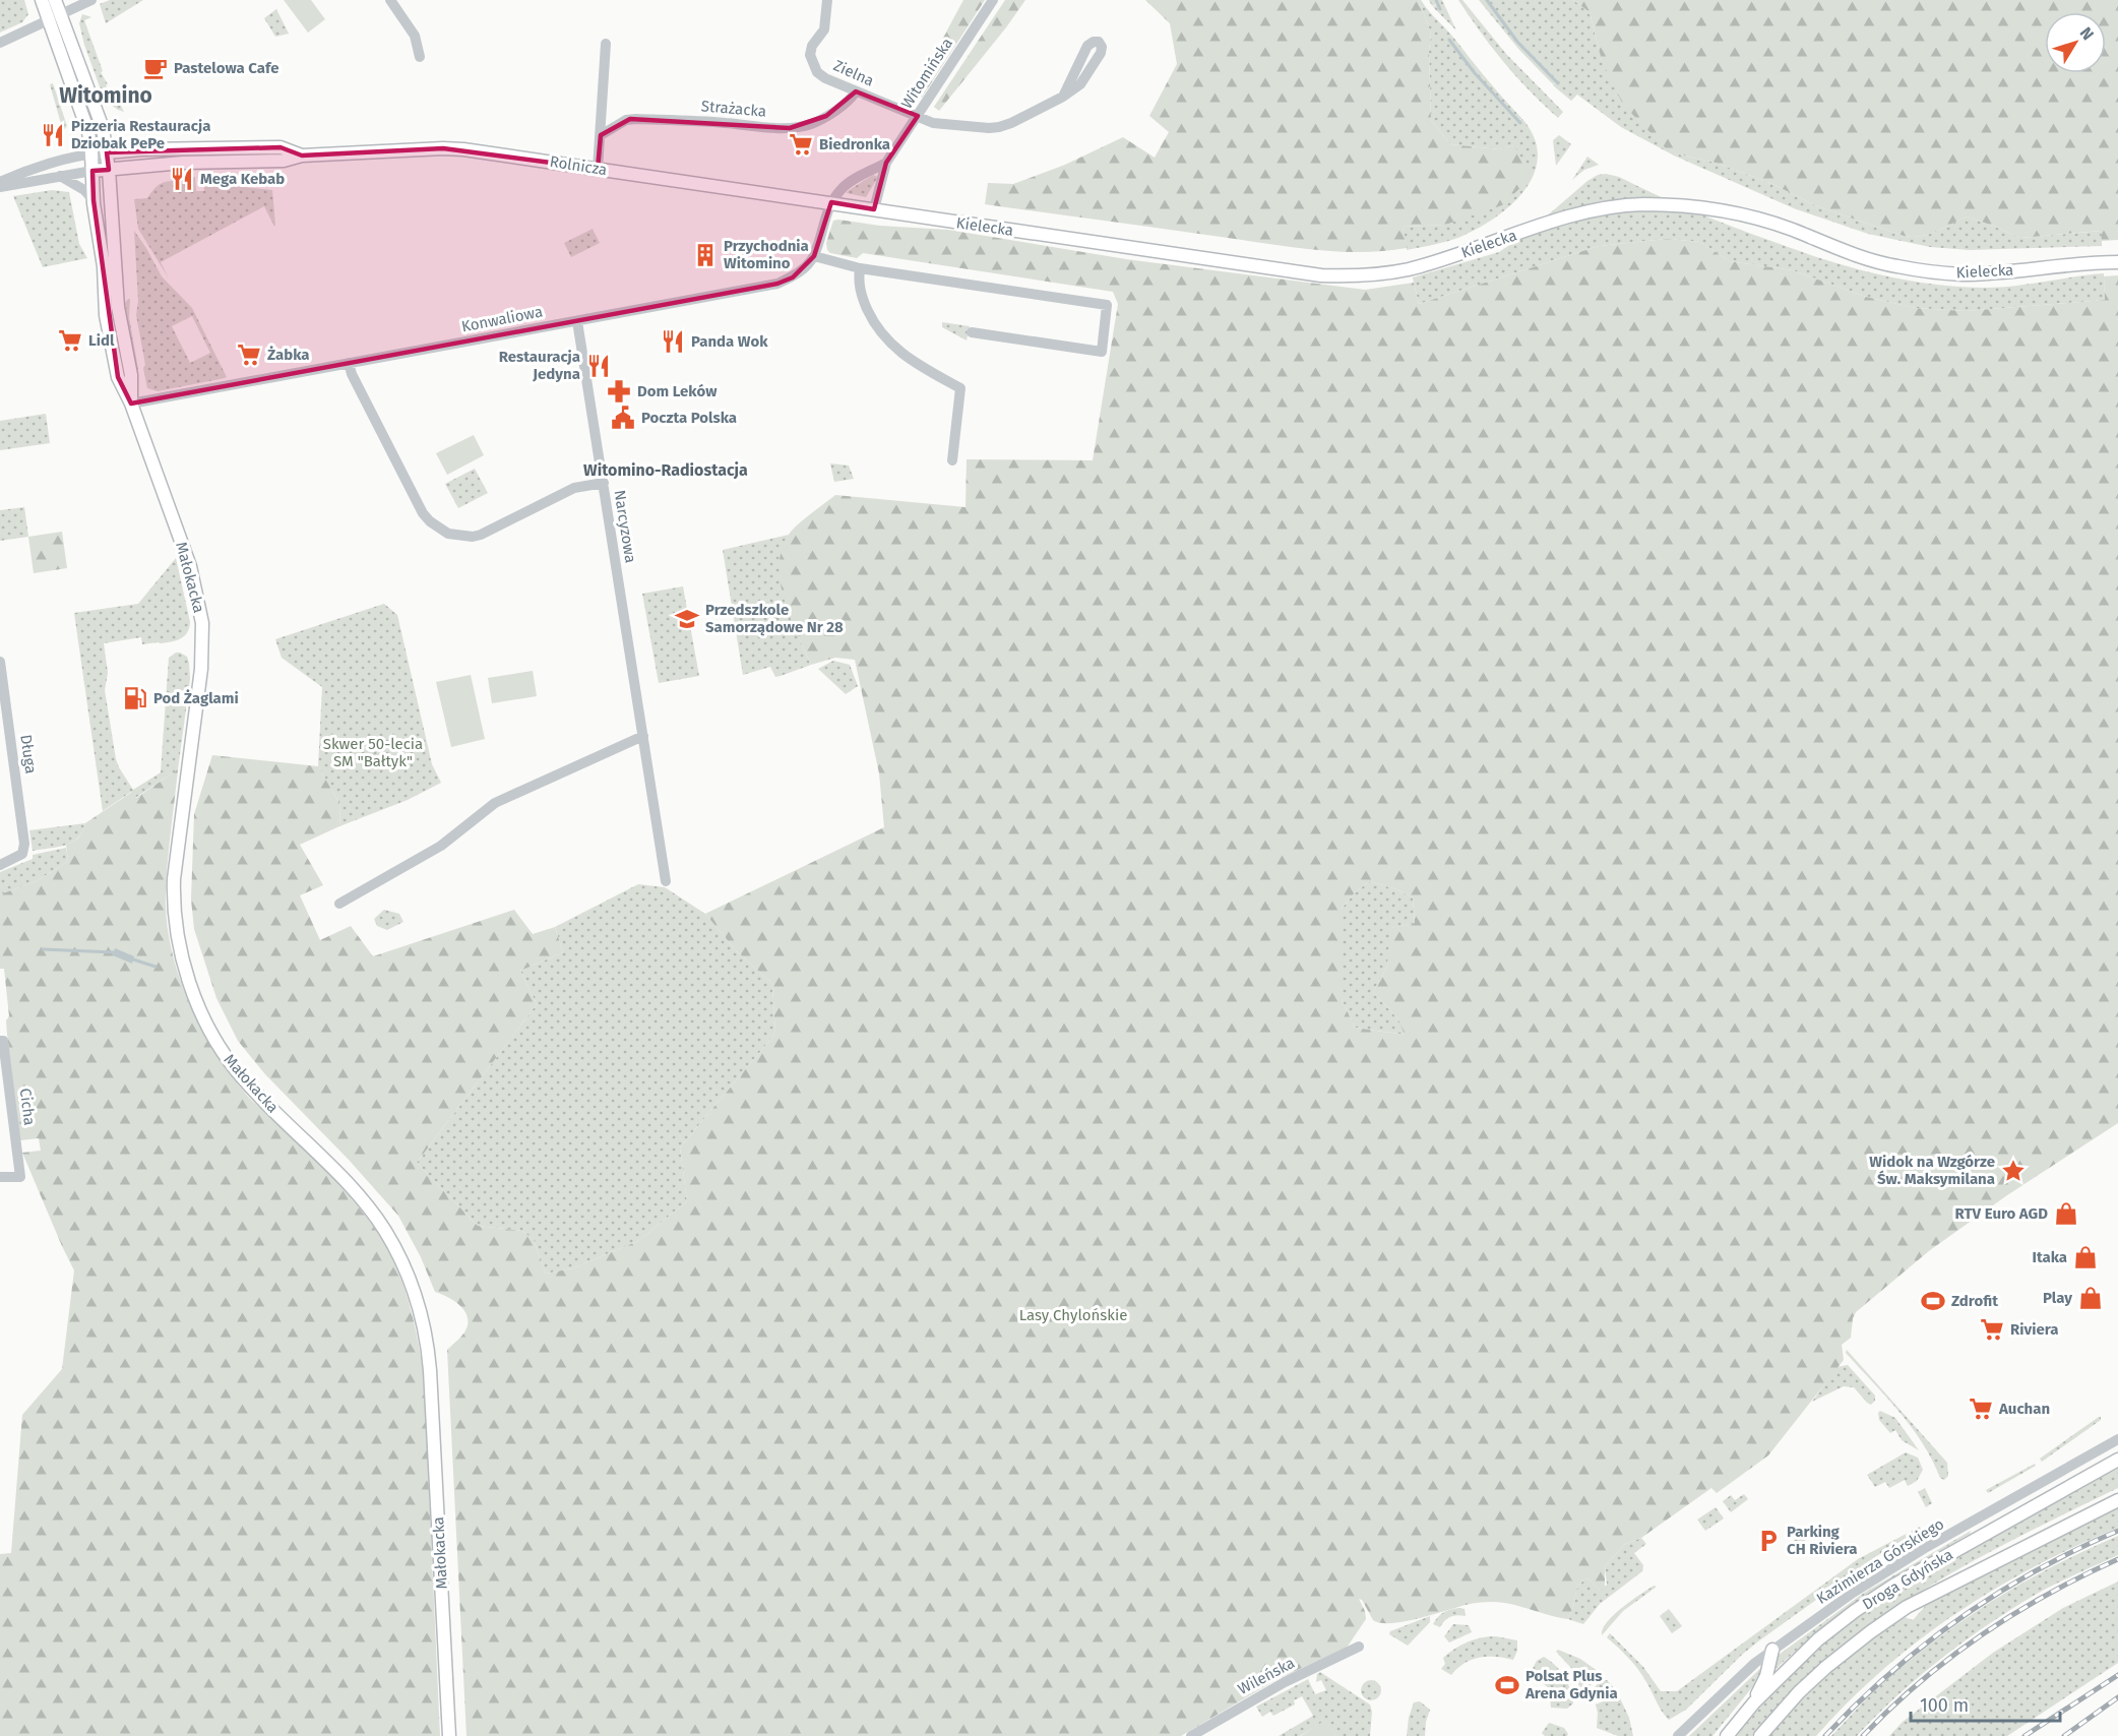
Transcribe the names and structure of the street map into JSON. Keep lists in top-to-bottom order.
{
  "streets": {
    "main road": [
      "Rolnicza",
      "Kielecka",
      "Małokacka",
      "Droga Gdyńska"
    ],
    "street": [
      "Zielna",
      "Witomińska",
      "Strażacka",
      "Konwaliowa",
      "Narcyzowa",
      "Długa",
      "Cicha",
      "Kazimierza Górskiego",
      "Wileńska"
    ]
  },
  "crossings": [
    ["Zielna", "Witomińska"],
    ["Zielna", "Strażacka"],
    ["Witomińska", "Rolnicza"],
    ["Witomińska", "Kielecka"],
    ["Rolnicza", "Kielecka"],
    ["Rolnicza", "Małokacka"],
    ["Konwaliowa", "Narcyzowa"],
    ["Konwaliowa", "Małokacka"]
  ],
  "districts": ["Witomino", "Witomino-Radiostacja"],
  "parks": ["Skwer 50-lecia SM \"Bałtyk\"", "Lasy Chylońskie"],
  "places": {
    "cafe": ["Pastelowa Cafe"],
    "restaurant": [
      "Pizzeria Restauracja Dziobak PePe",
      "Mega Kebab",
      "Panda Wok",
      "Restauracja Jedyna"
    ],
    "supermarket": [
      "Biedronka",
      "Lidl",
      "Żabka",
      "Riviera",
      "Auchan"
    ],
    "building": ["Przychodnia Witomino"],
    "pharmacy": ["Dom Leków"],
    "public building": ["Poczta Polska"],
    "school or university": ["Przedszkole Samorządowe Nr 28"],
    "fuel station": ["Pod Żaglami"],
    "place": ["Widok na Wzgórze Św. Maksymilana"],
    "shop": ["RTV Euro AGD", "Itaka", "Play"],
    "sports": ["Zdrofit", "Polsat Plus Arena Gdynia"],
    "parking": ["Parking CH Riviera"]
  },
  "scale_bar": "100 m",
  "north": "top right"
}
